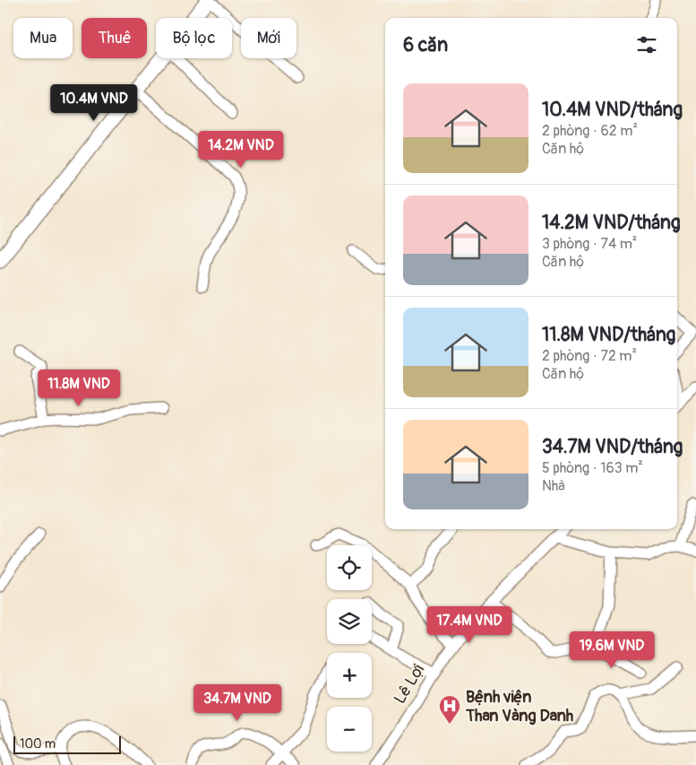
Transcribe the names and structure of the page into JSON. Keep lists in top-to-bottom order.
{
  "streets": {
    "street": ["Lê Lợi"]
  },
  "places": {
    "hospital": ["Bệnh viện Than Vàng Danh"]
  },
  "scale_bar": "100 m",
  "page": {
    "chip": [
      "Mua",
      "Thuê",
      "Bộ lọc",
      "Mới"
    ],
    "heading": "6 căn",
    "list": [
      {
        "name": "10.4M VND/tháng",
        "note": "2 phòng · 62 m² · Căn hộ"
      },
      {
        "name": "14.2M VND/tháng",
        "note": "3 phòng · 74 m² · Căn hộ"
      },
      {
        "name": "11.8M VND/tháng",
        "note": "2 phòng · 72 m² · Căn hộ"
      },
      {
        "name": "34.7M VND/tháng",
        "note": "5 phòng · 163 m² · Nhà"
      }
    ],
    "price": [
      "10.4M VND",
      "14.2M VND",
      "11.8M VND",
      "17.4M VND",
      "19.6M VND",
      "34.7M VND"
    ],
    "map_buttons": ["+", "−"],
    "scale": "100 m"
  }
}
